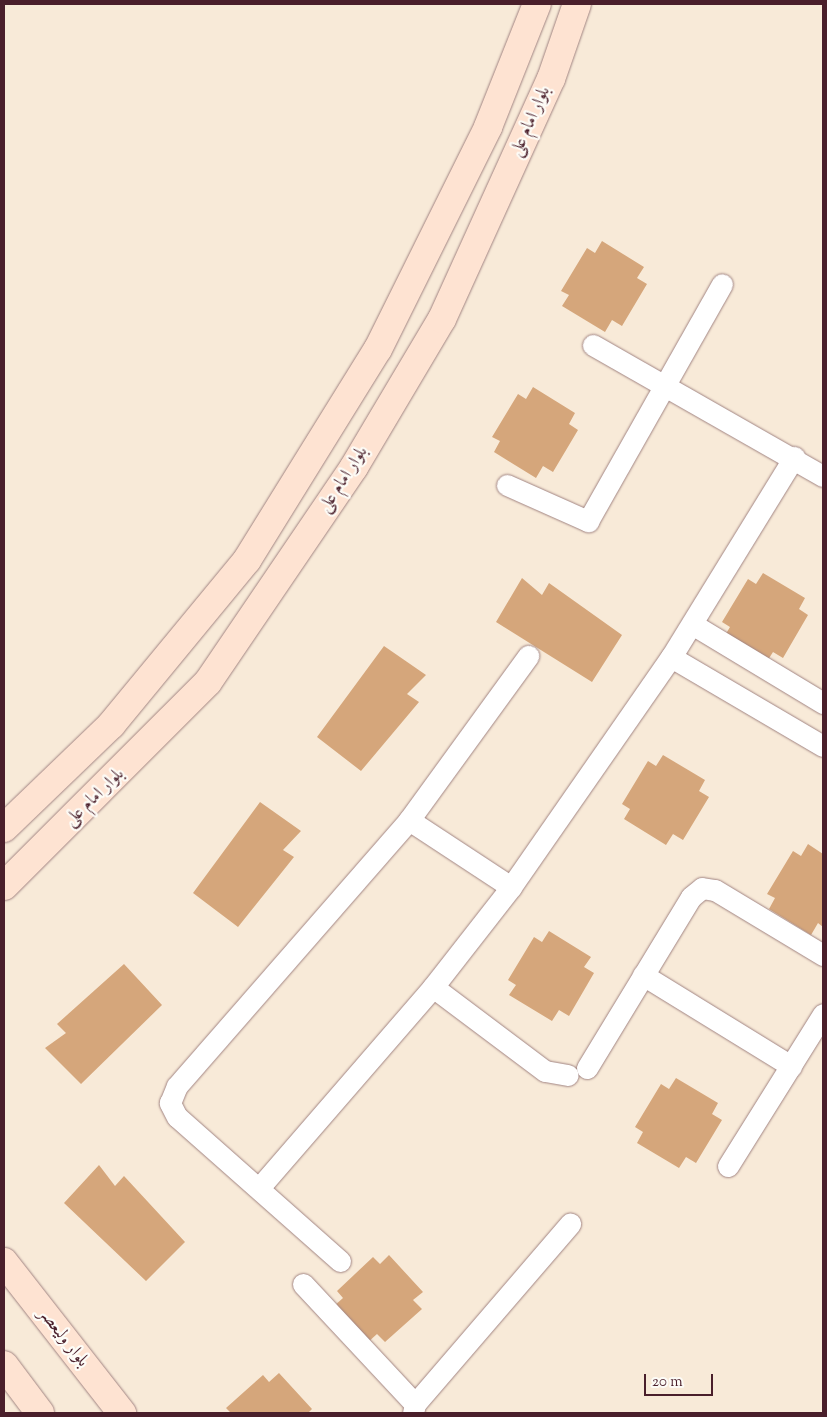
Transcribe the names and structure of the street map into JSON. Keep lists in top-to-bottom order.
{
  "streets": {
    "main road": ["بلوار امام علی", "بلوار ولیعصر"]
  },
  "scale_bar": "20 m"
}
